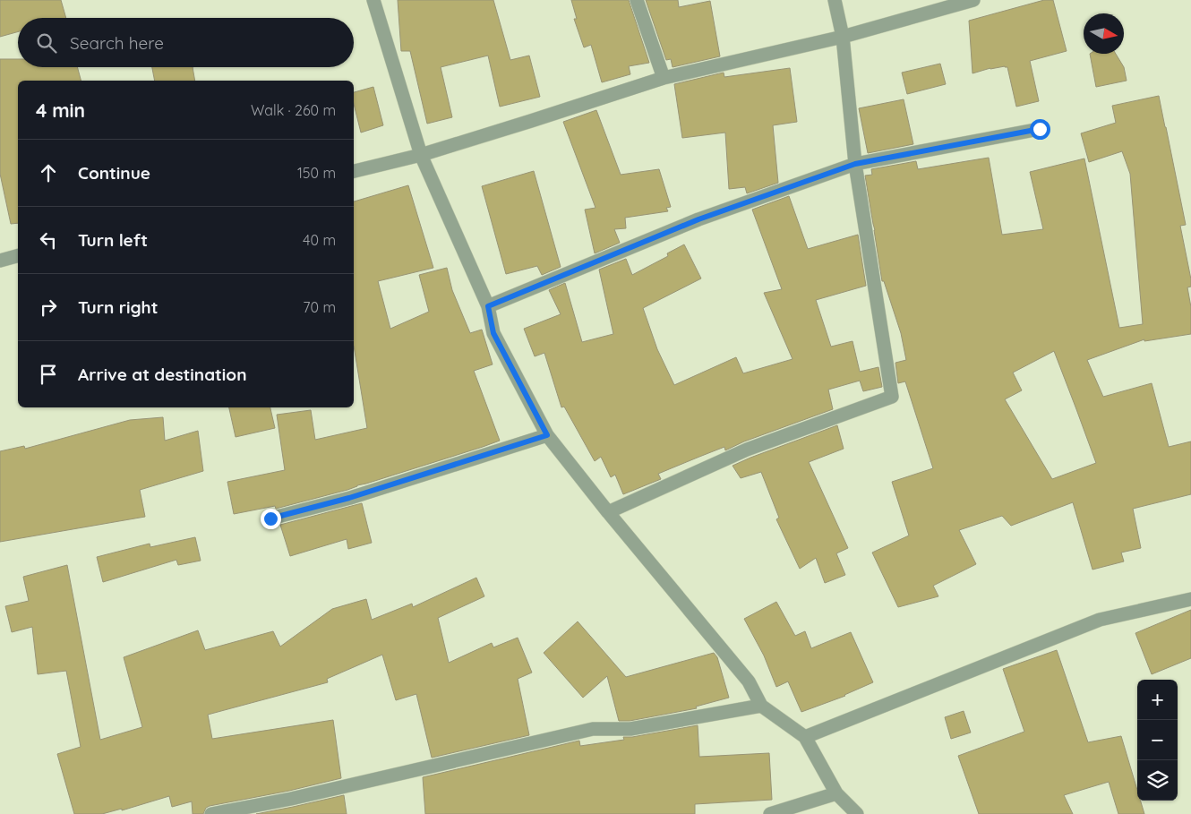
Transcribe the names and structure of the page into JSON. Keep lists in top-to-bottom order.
{
  "north": "right",
  "page": {
    "search": "Search here",
    "heading": ["4 min", "Walk · 260 m"],
    "list": [
      ["Continue", "150 m"],
      ["Turn left", "40 m"],
      ["Turn right", "70 m"],
      "Arrive at destination"
    ],
    "map_buttons": ["+", "−"]
  }
}
